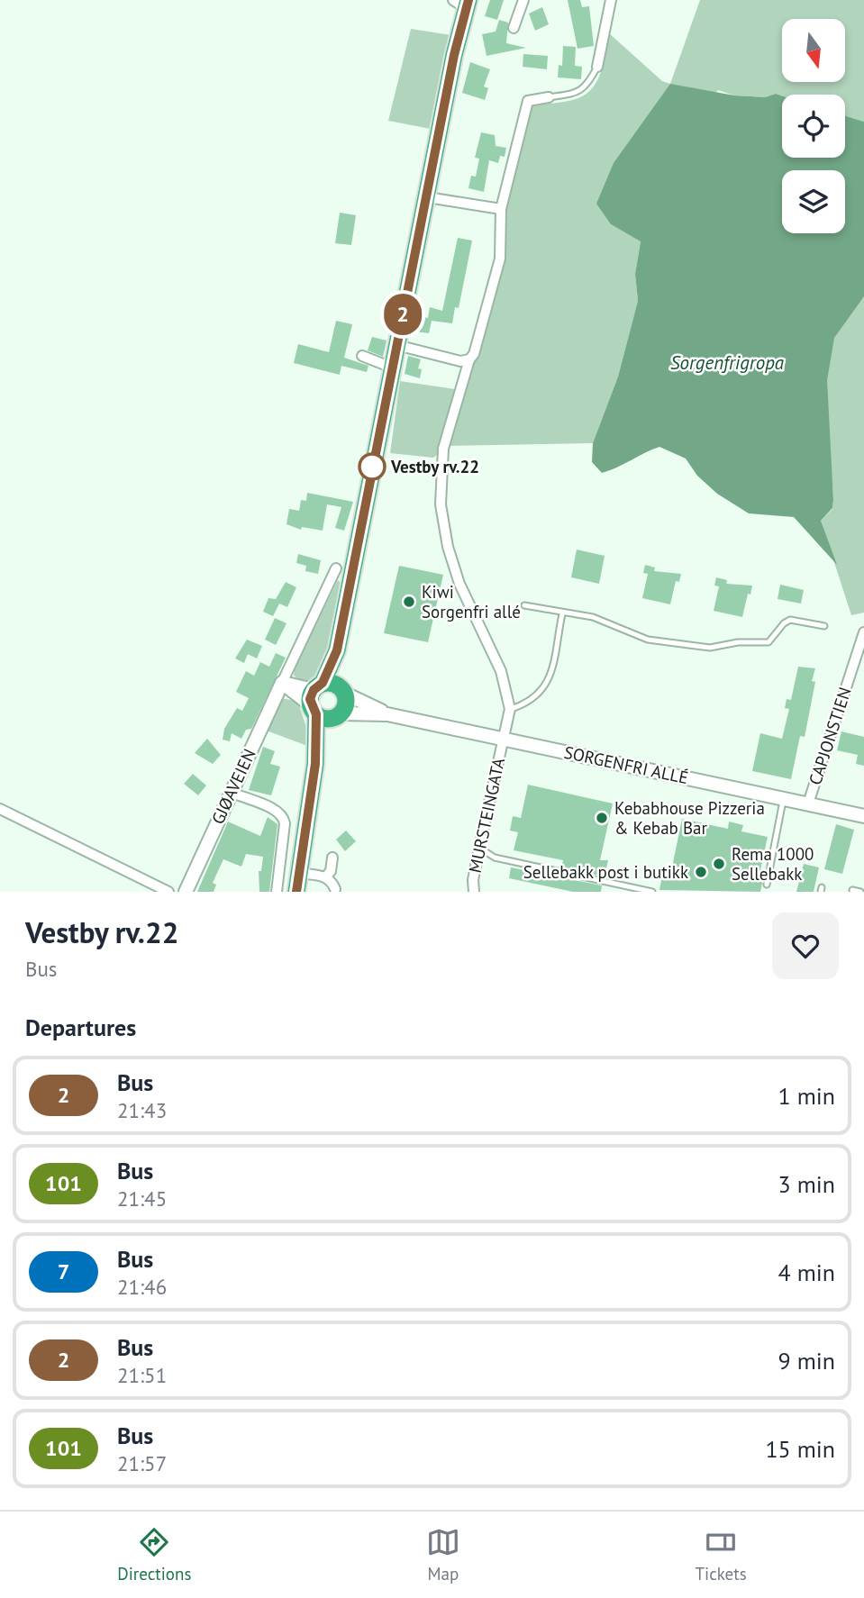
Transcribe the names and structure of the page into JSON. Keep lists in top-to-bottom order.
{
  "streets": {
    "street": [
      "CAPJONSTIEN",
      "SORGENFRI ALLÉ",
      "GJØAVEIEN",
      "MURSTEINGATA"
    ]
  },
  "crossings": [
    ["CAPJONSTIEN", "SORGENFRI ALLÉ"],
    ["SORGENFRI ALLÉ", "MURSTEINGATA"]
  ],
  "water": ["Sorgenfrigropa"],
  "places": [
    "Vestby rv.22",
    "Kiwi Sorgenfri allé",
    "Kebabhouse Pizzeria & Kebab Bar",
    "Rema 1000 Sellebakk",
    "Sellebakk post i butikk"
  ],
  "lines": ["bus line 2"],
  "north": "bottom",
  "page": {
    "on_map": "2",
    "heading": [
      ["Vestby rv.22", "Bus"],
      "Departures"
    ],
    "list": [
      {
        "mark": "2",
        "name": "Bus",
        "note": "21:43",
        "value": "1 min"
      },
      {
        "mark": "101",
        "name": "Bus",
        "note": "21:45",
        "value": "3 min"
      },
      {
        "mark": "7",
        "name": "Bus",
        "note": "21:46",
        "value": "4 min"
      },
      {
        "mark": "2",
        "name": "Bus",
        "note": "21:51",
        "value": "9 min"
      },
      {
        "mark": "101",
        "name": "Bus",
        "note": "21:57",
        "value": "15 min"
      }
    ],
    "tabs": ["Directions", "Map", "Tickets"]
  }
}
